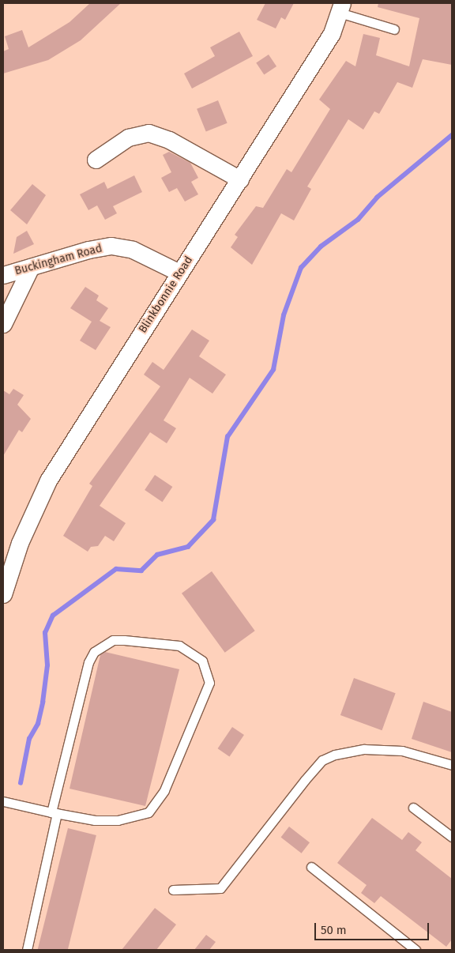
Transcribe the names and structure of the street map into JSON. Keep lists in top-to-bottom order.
{
  "streets": {
    "street": ["Buckingham Road", "Blinkbonnie Road"]
  },
  "crossings": [
    ["Buckingham Road", "Blinkbonnie Road"]
  ],
  "scale_bar": "50 m"
}
